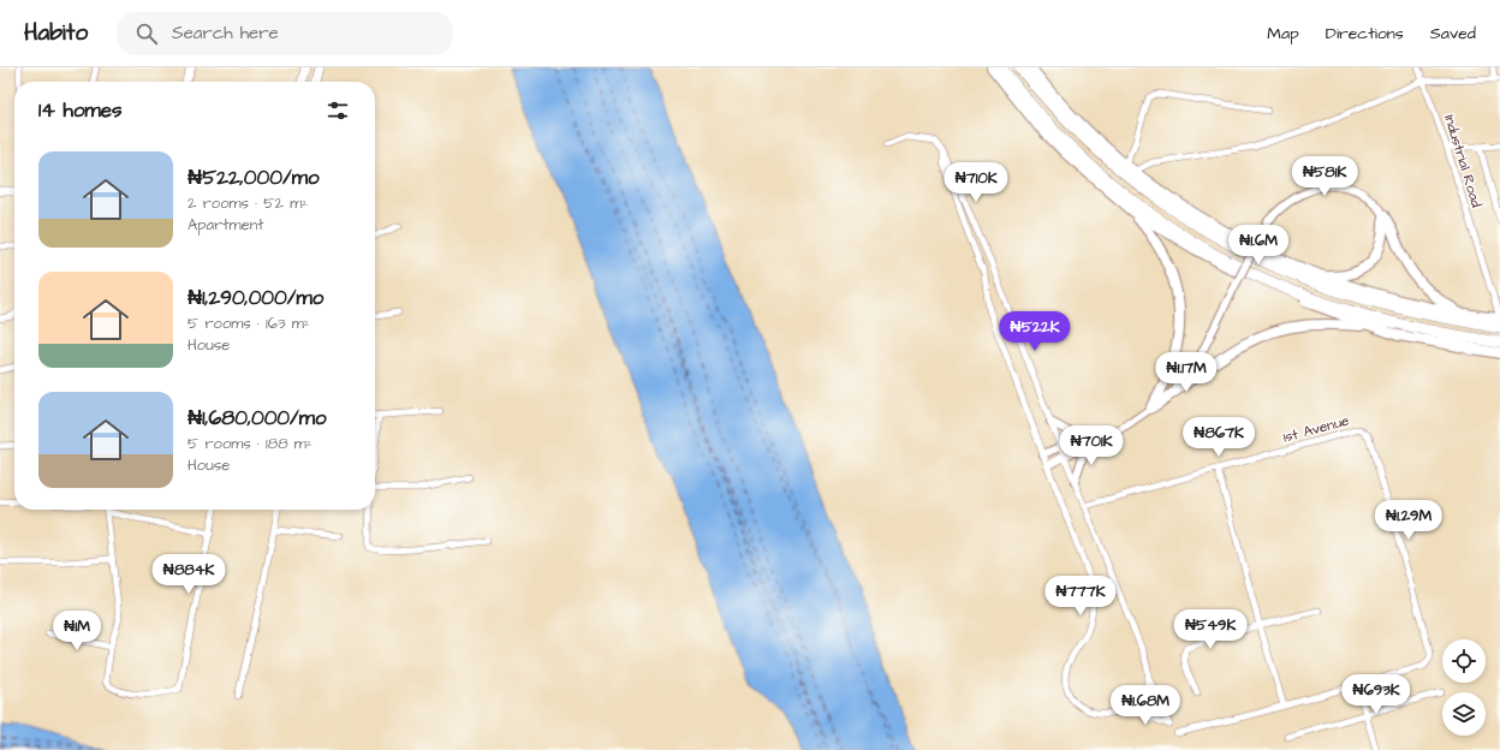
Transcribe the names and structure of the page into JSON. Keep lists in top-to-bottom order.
{
  "streets": {
    "street": ["Industrial Road", "1st Avenue"]
  },
  "page": {
    "header": "Habito",
    "search": "Search here",
    "nav": ["Map", "Directions", "Saved"],
    "heading": "14 homes",
    "list": [
      {
        "name": "₦522,000/mo",
        "note": "2 rooms · 52 m² · Apartment"
      },
      {
        "name": "₦1,290,000/mo",
        "note": "5 rooms · 163 m² · House"
      },
      {
        "name": "₦1,680,000/mo",
        "note": "5 rooms · 188 m² · House"
      }
    ],
    "price": [
      "₦581K",
      "₦710K",
      "₦1.6M",
      "₦522K",
      "₦1.17M",
      "₦867K",
      "₦701K",
      "₦1.29M",
      "₦884K",
      "₦777K",
      "₦549K",
      "₦1M",
      "₦693K",
      "₦1.68M"
    ]
  }
}
